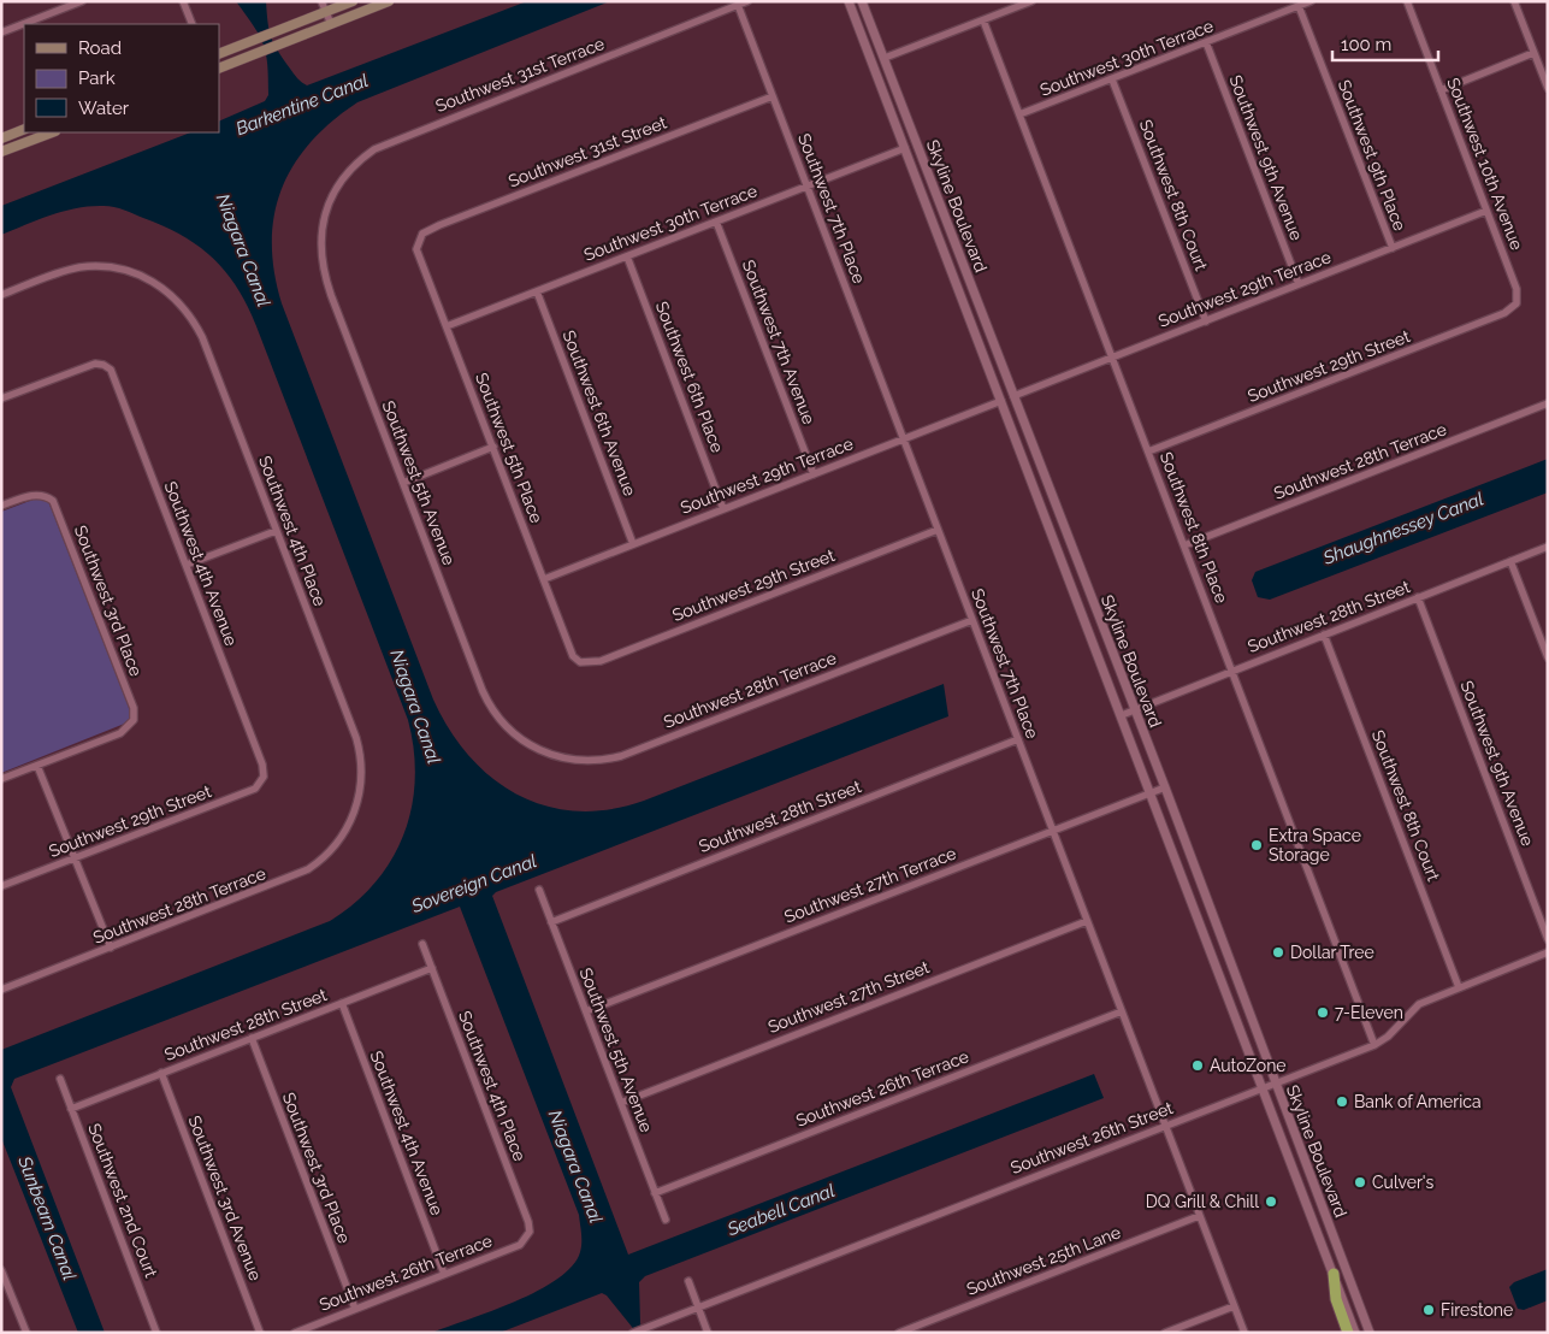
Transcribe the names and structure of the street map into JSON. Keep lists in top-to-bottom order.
{
  "streets": {
    "street": [
      "Southwest 30th Terrace",
      "Southwest 31st Terrace",
      "Southwest 31st Street",
      "Southwest 9th Place",
      "Southwest 9th Avenue",
      "Southwest 10th Avenue",
      "Southwest 8th Court",
      "Skyline Boulevard",
      "Southwest 7th Place",
      "Southwest 29th Terrace",
      "Southwest 7th Avenue",
      "Southwest 29th Street",
      "Southwest 6th Place",
      "Southwest 6th Avenue",
      "Southwest 5th Place",
      "Southwest 28th Terrace",
      "Southwest 5th Avenue",
      "Southwest 8th Place",
      "Southwest 4th Place",
      "Southwest 4th Avenue",
      "Southwest 3rd Place",
      "Southwest 28th Street",
      "Southwest 27th Terrace",
      "Southwest 27th Street",
      "Southwest 26th Terrace",
      "Southwest 26th Street",
      "Southwest 3rd Avenue",
      "Southwest 2nd Court",
      "Southwest 25th Lane"
    ]
  },
  "crossings": [
    ["Southwest 30th Terrace", "Southwest 9th Place"],
    ["Southwest 30th Terrace", "Southwest 9th Avenue"],
    ["Southwest 30th Terrace", "Southwest 8th Court"],
    ["Southwest 30th Terrace", "Skyline Boulevard"],
    ["Southwest 30th Terrace", "Southwest 7th Place"],
    ["Southwest 30th Terrace", "Southwest 7th Avenue"],
    ["Southwest 30th Terrace", "Southwest 6th Place"],
    ["Southwest 30th Terrace", "Southwest 6th Avenue"],
    ["Southwest 30th Terrace", "Southwest 5th Place"],
    ["Southwest 30th Terrace", "Southwest 8th Place"],
    ["Southwest 31st Terrace", "Southwest 7th Place"],
    ["Southwest 31st Terrace", "Southwest 5th Avenue"],
    ["Southwest 31st Street", "Southwest 7th Place"],
    ["Southwest 31st Street", "Southwest 5th Place"],
    ["Southwest 9th Place", "Southwest 29th Terrace"],
    ["Southwest 9th Avenue", "Southwest 29th Terrace"],
    ["Southwest 9th Avenue", "Southwest 28th Street"],
    ["Southwest 10th Avenue", "Southwest 29th Terrace"],
    ["Southwest 10th Avenue", "Southwest 29th Street"],
    ["Southwest 8th Court", "Southwest 29th Terrace"],
    ["Southwest 8th Court", "Southwest 28th Street"],
    ["Southwest 8th Court", "Southwest 26th Street"],
    ["Skyline Boulevard", "Southwest 29th Terrace"],
    ["Skyline Boulevard", "Southwest 28th Street"],
    ["Skyline Boulevard", "Southwest 27th Terrace"],
    ["Skyline Boulevard", "Southwest 26th Street"],
    ["Southwest 7th Place", "Southwest 29th Terrace"],
    ["Southwest 7th Place", "Southwest 29th Street"],
    ["Southwest 7th Place", "Southwest 28th Terrace"],
    ["Southwest 7th Place", "Southwest 28th Street"],
    ["Southwest 7th Place", "Southwest 27th Terrace"],
    ["Southwest 7th Place", "Southwest 27th Street"],
    ["Southwest 7th Place", "Southwest 26th Terrace"],
    ["Southwest 7th Place", "Southwest 26th Street"],
    ["Southwest 7th Place", "Southwest 25th Lane"],
    ["Southwest 29th Terrace", "Southwest 7th Avenue"],
    ["Southwest 29th Terrace", "Southwest 6th Place"],
    ["Southwest 29th Terrace", "Southwest 6th Avenue"],
    ["Southwest 29th Terrace", "Southwest 5th Place"],
    ["Southwest 29th Terrace", "Southwest 8th Place"],
    ["Southwest 29th Street", "Southwest 5th Place"],
    ["Southwest 29th Street", "Southwest 8th Place"],
    ["Southwest 29th Street", "Southwest 4th Avenue"],
    ["Southwest 28th Terrace", "Southwest 5th Avenue"],
    ["Southwest 28th Terrace", "Southwest 8th Place"],
    ["Southwest 28th Terrace", "Southwest 4th Place"],
    ["Southwest 5th Avenue", "Southwest 28th Street"],
    ["Southwest 5th Avenue", "Southwest 27th Terrace"],
    ["Southwest 5th Avenue", "Southwest 27th Street"],
    ["Southwest 5th Avenue", "Southwest 26th Terrace"],
    ["Southwest 8th Place", "Southwest 28th Street"],
    ["Southwest 8th Place", "Southwest 26th Street"],
    ["Southwest 4th Place", "Southwest 28th Street"],
    ["Southwest 4th Place", "Southwest 26th Terrace"],
    ["Southwest 4th Avenue", "Southwest 28th Street"],
    ["Southwest 4th Avenue", "Southwest 26th Terrace"],
    ["Southwest 3rd Place", "Southwest 28th Street"],
    ["Southwest 3rd Place", "Southwest 26th Terrace"],
    ["Southwest 28th Street", "Southwest 3rd Avenue"],
    ["Southwest 28th Street", "Southwest 2nd Court"]
  ],
  "water": [
    "Barkentine Canal",
    "Niagara Canal",
    "Shaughnessey Canal",
    "Sovereign Canal",
    "Seabell Canal",
    "Sunbeam Canal"
  ],
  "places": [
    "Extra Space Storage",
    "Dollar Tree",
    "7-Eleven",
    "AutoZone",
    "Bank of America",
    "Culver's",
    "DQ Grill & Chill",
    "Firestone"
  ],
  "legend": ["Road", "Park", "Water"],
  "scale_bar": "100 m"
}
